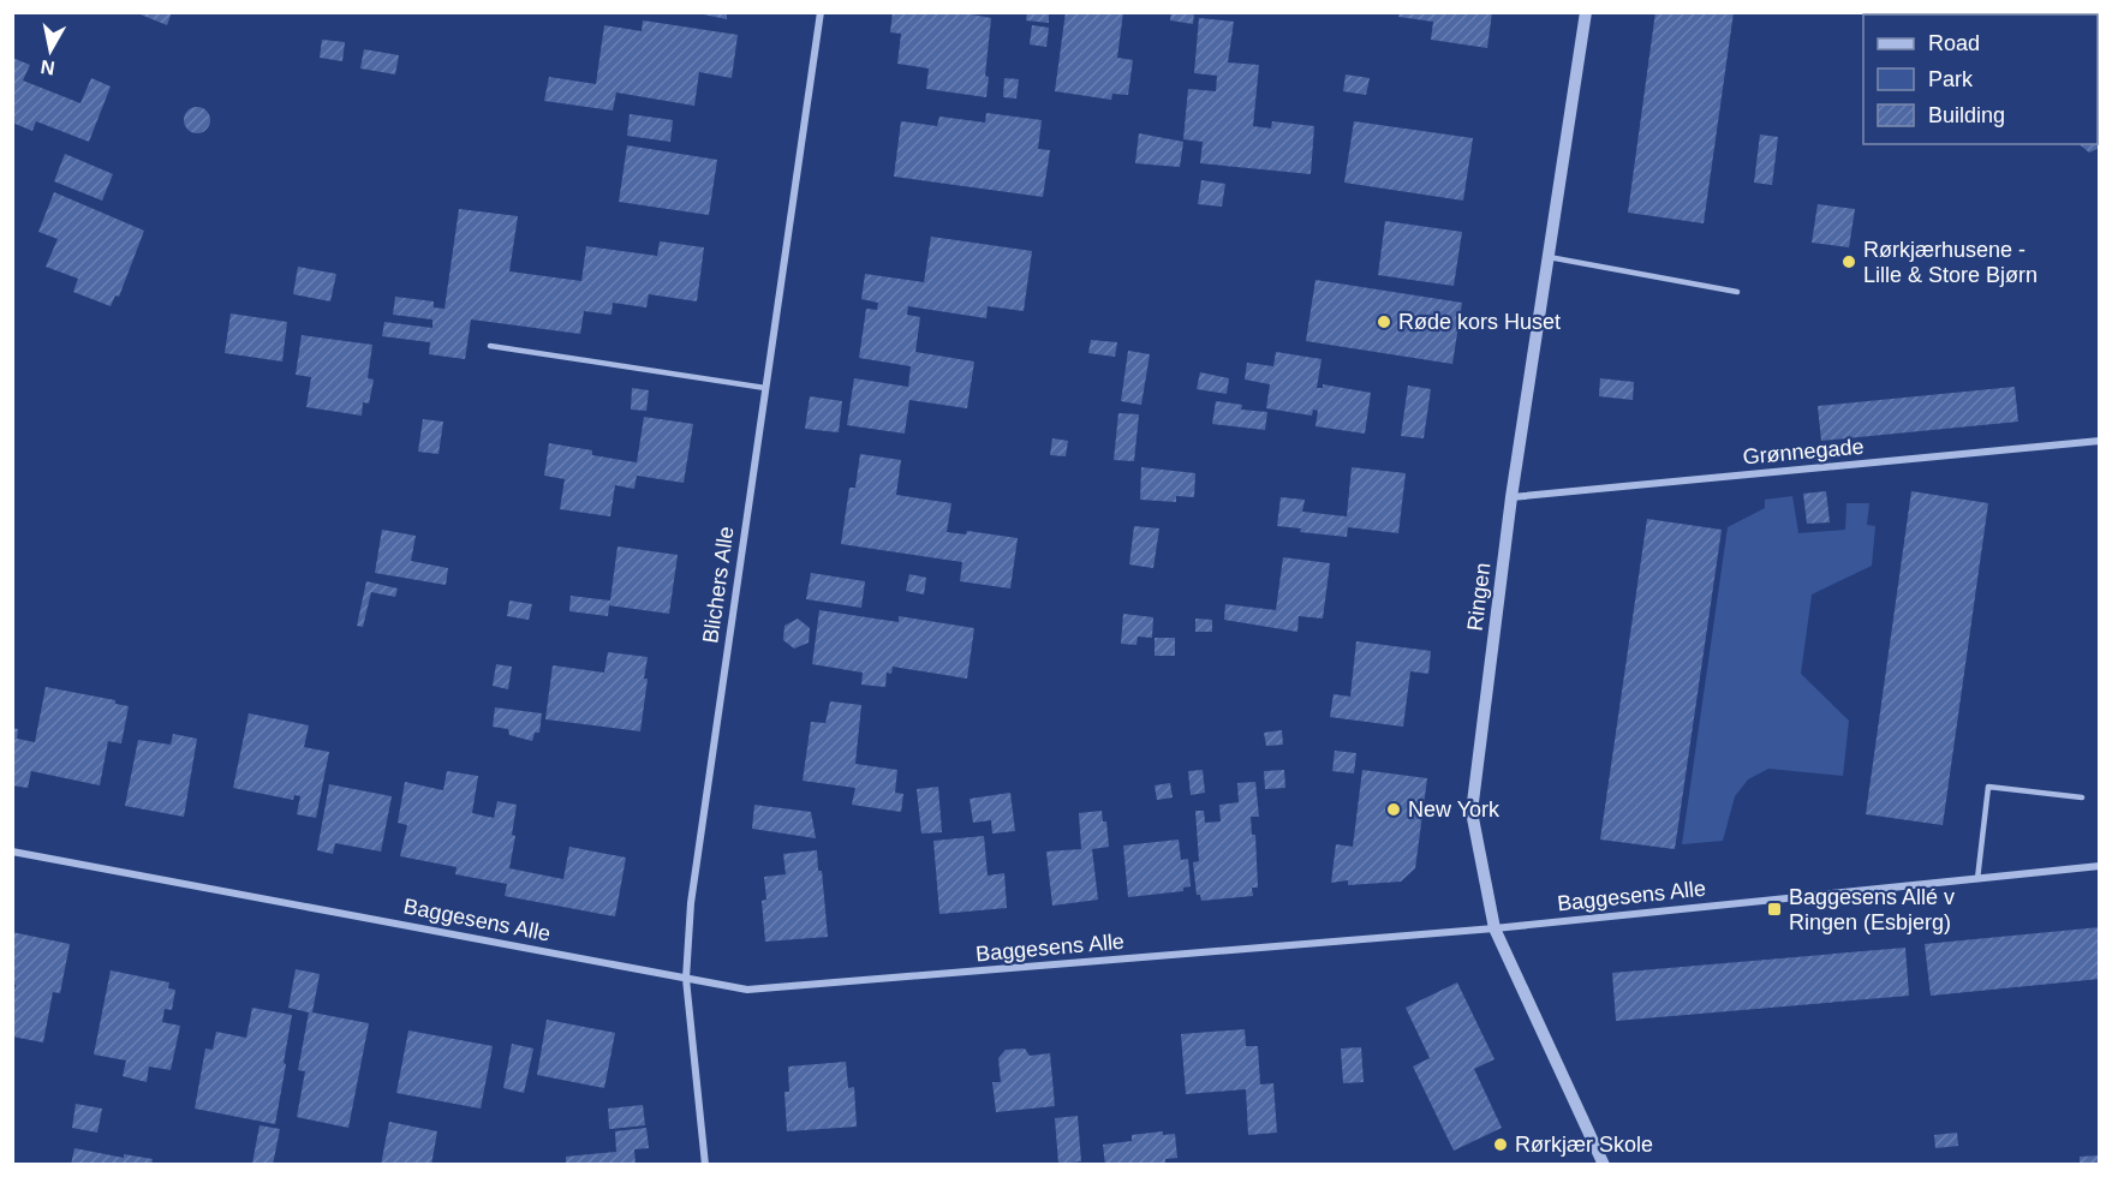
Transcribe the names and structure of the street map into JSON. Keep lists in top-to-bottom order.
{
  "streets": {
    "street": [
      "Grønnegade",
      "Blichers Alle",
      "Ringen",
      "Baggesens Alle"
    ]
  },
  "crossings": [
    ["Grønnegade", "Ringen"],
    ["Blichers Alle", "Baggesens Alle"],
    ["Ringen", "Baggesens Alle"]
  ],
  "places": {
    "other": [
      "Rørkjærhusene - Lille & Store Bjørn",
      "Røde kors Huset",
      "New York",
      "Rørkjær Skole"
    ],
    "transit": ["Baggesens Allé v Ringen (Esbjerg)"]
  },
  "legend": ["Road", "Park", "Building"],
  "north": "bottom"
}
